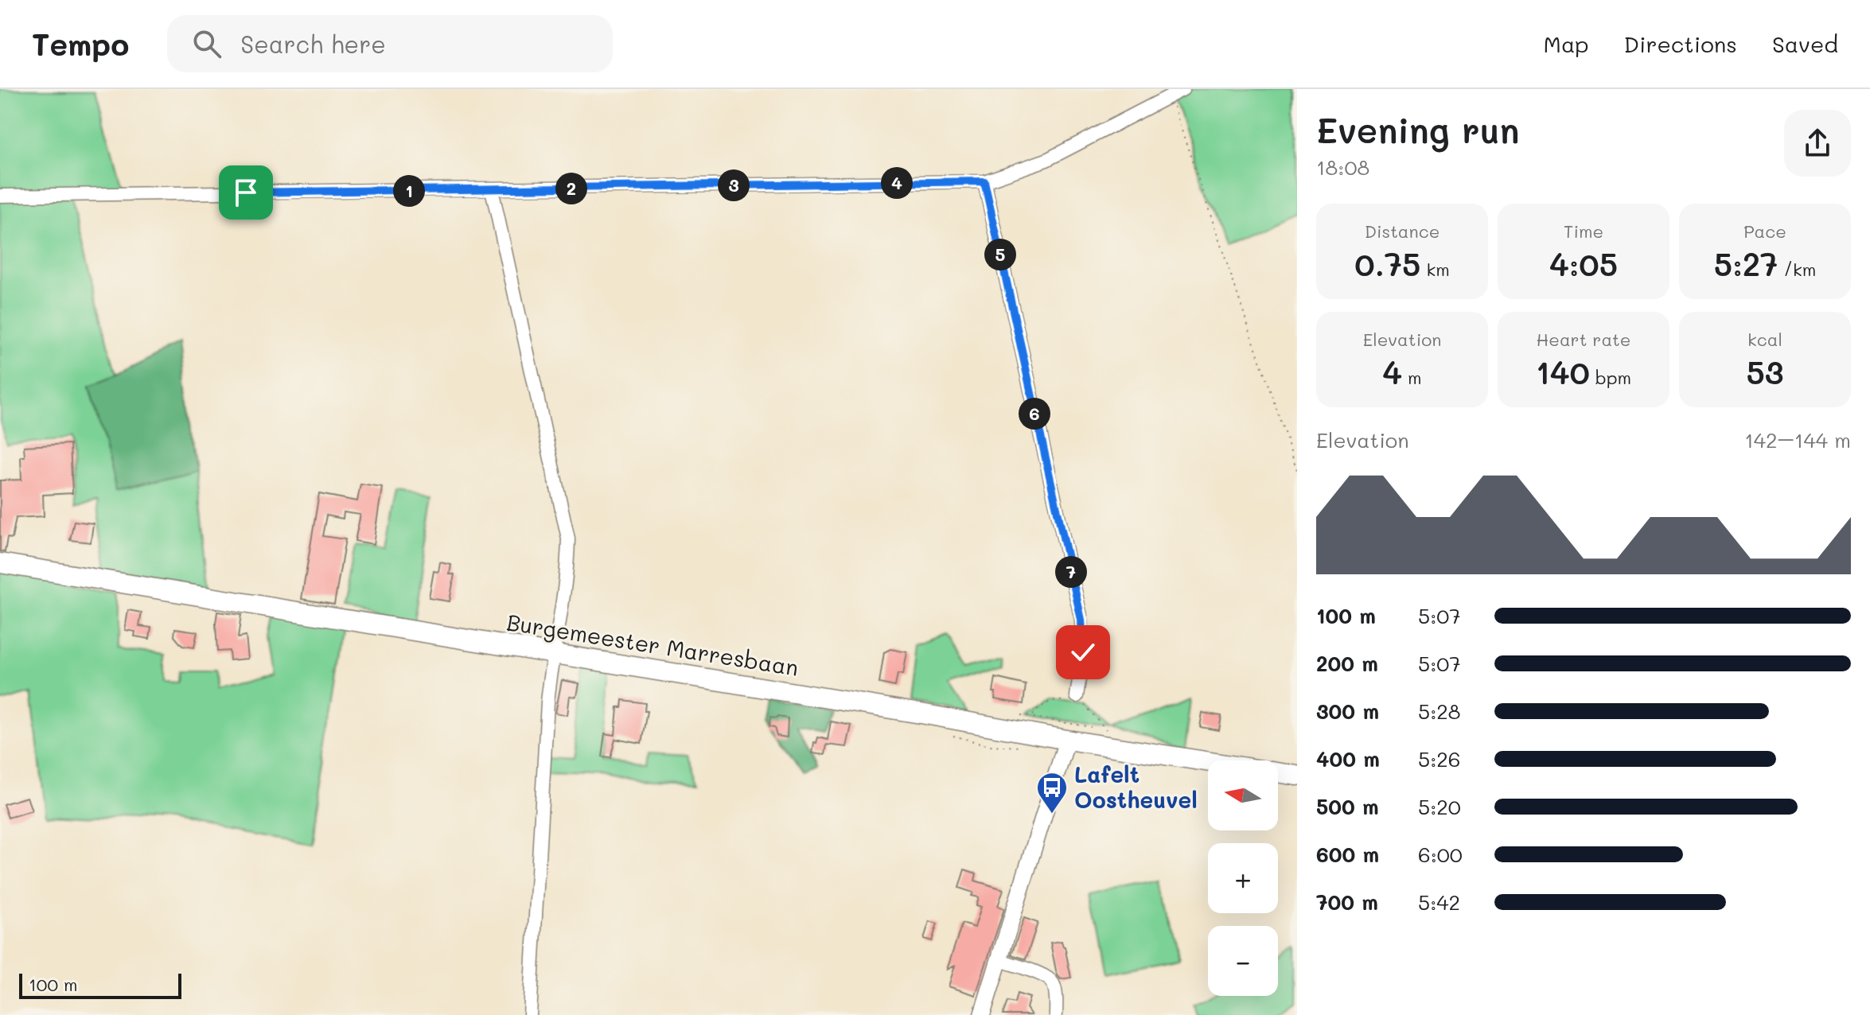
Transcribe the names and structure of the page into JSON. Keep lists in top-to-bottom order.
{
  "streets": {
    "main road": ["Burgemeester Marresbaan"]
  },
  "places": {
    "bus stop": ["Lafelt Oostheuvel"]
  },
  "scale_bar": "100 m",
  "north": "left",
  "page": {
    "header": "Tempo",
    "search": "Search here",
    "nav": ["Map", "Directions", "Saved"],
    "heading": ["Evening run", "18:08"],
    "pins": [
      "4",
      "3",
      "2",
      "1",
      "5",
      "6",
      "7"
    ],
    "stats": [
      ["Distance", "0.75 km"],
      ["Time", "4:05"],
      ["Pace", "5:27 /km"],
      ["Elevation", "4 m"],
      ["Heart rate", "140 bpm"],
      ["kcal", "53"]
    ],
    "chart": ["Elevation", "142–144 m"],
    "list": [
      {
        "name": "100 m",
        "note": "5:07"
      },
      {
        "name": "200 m",
        "note": "5:07"
      },
      {
        "name": "300 m",
        "note": "5:28"
      },
      {
        "name": "400 m",
        "note": "5:26"
      },
      {
        "name": "500 m",
        "note": "5:20"
      },
      {
        "name": "600 m",
        "note": "6:00"
      },
      {
        "name": "700 m",
        "note": "5:42"
      }
    ],
    "map_buttons": ["+", "−"],
    "scale": "100 m"
  }
}
